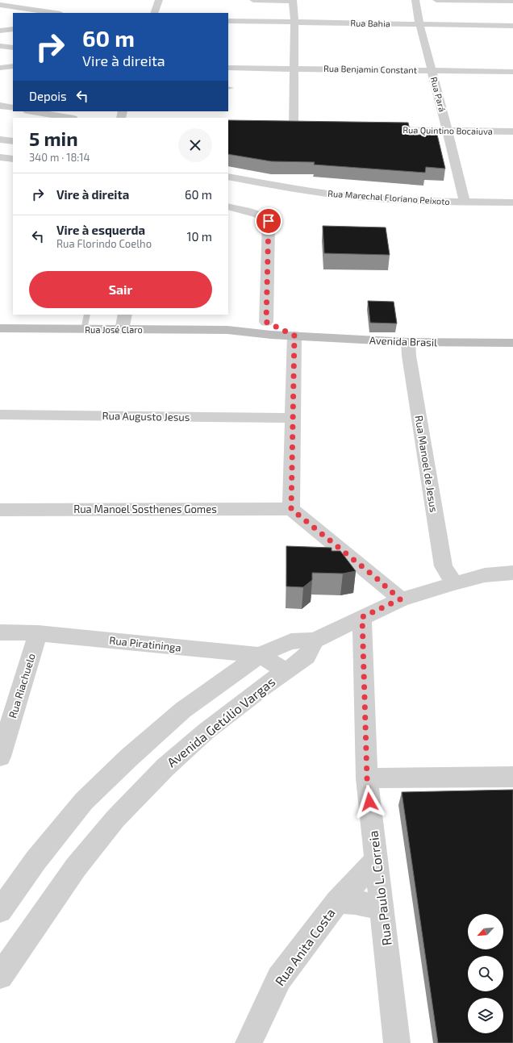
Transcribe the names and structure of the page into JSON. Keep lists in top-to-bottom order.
{
  "streets": {
    "street": [
      "Rua Bahia",
      "Rua Benjamin Constant",
      "Rua Pará",
      "Rua Quintino Bocaiuva",
      "Rua Marechal Floriano Peixoto",
      "Rua José Claro",
      "Avenida Brasil",
      "Rua Augusto Jesus",
      "Rua Manoel de Jesus",
      "Rua Manoel Sosthenes Gomes",
      "Rua Piratininga",
      "Rua Riachuelo",
      "Avenida Getúlio Vargas",
      "Rua Paulo L. Correia",
      "Rua Anita Costa"
    ]
  },
  "crossings": [
    ["Rua Bahia", "Rua Pará"],
    ["Rua Benjamin Constant", "Rua Pará"],
    ["Rua Pará", "Rua Quintino Bocaiuva"],
    ["Rua Pará", "Rua Marechal Floriano Peixoto"],
    ["Rua José Claro", "Avenida Brasil"],
    ["Avenida Brasil", "Rua Manoel de Jesus"],
    ["Rua Piratininga", "Rua Riachuelo"],
    ["Rua Piratininga", "Avenida Getúlio Vargas"],
    ["Rua Paulo L. Correia", "Rua Anita Costa"]
  ],
  "north": "bottom left",
  "page": {
    "turn": ["60 m", "Vire à direita"],
    "then": "Depois",
    "heading": ["5 min", "340 m · 18:14"],
    "list": [
      {
        "name": "Vire à direita",
        "value": "60 m"
      },
      {
        "name": "Vire à esquerda",
        "note": "Rua Florindo Coelho",
        "value": "10 m"
      }
    ],
    "buttons": "Sair"
  }
}
